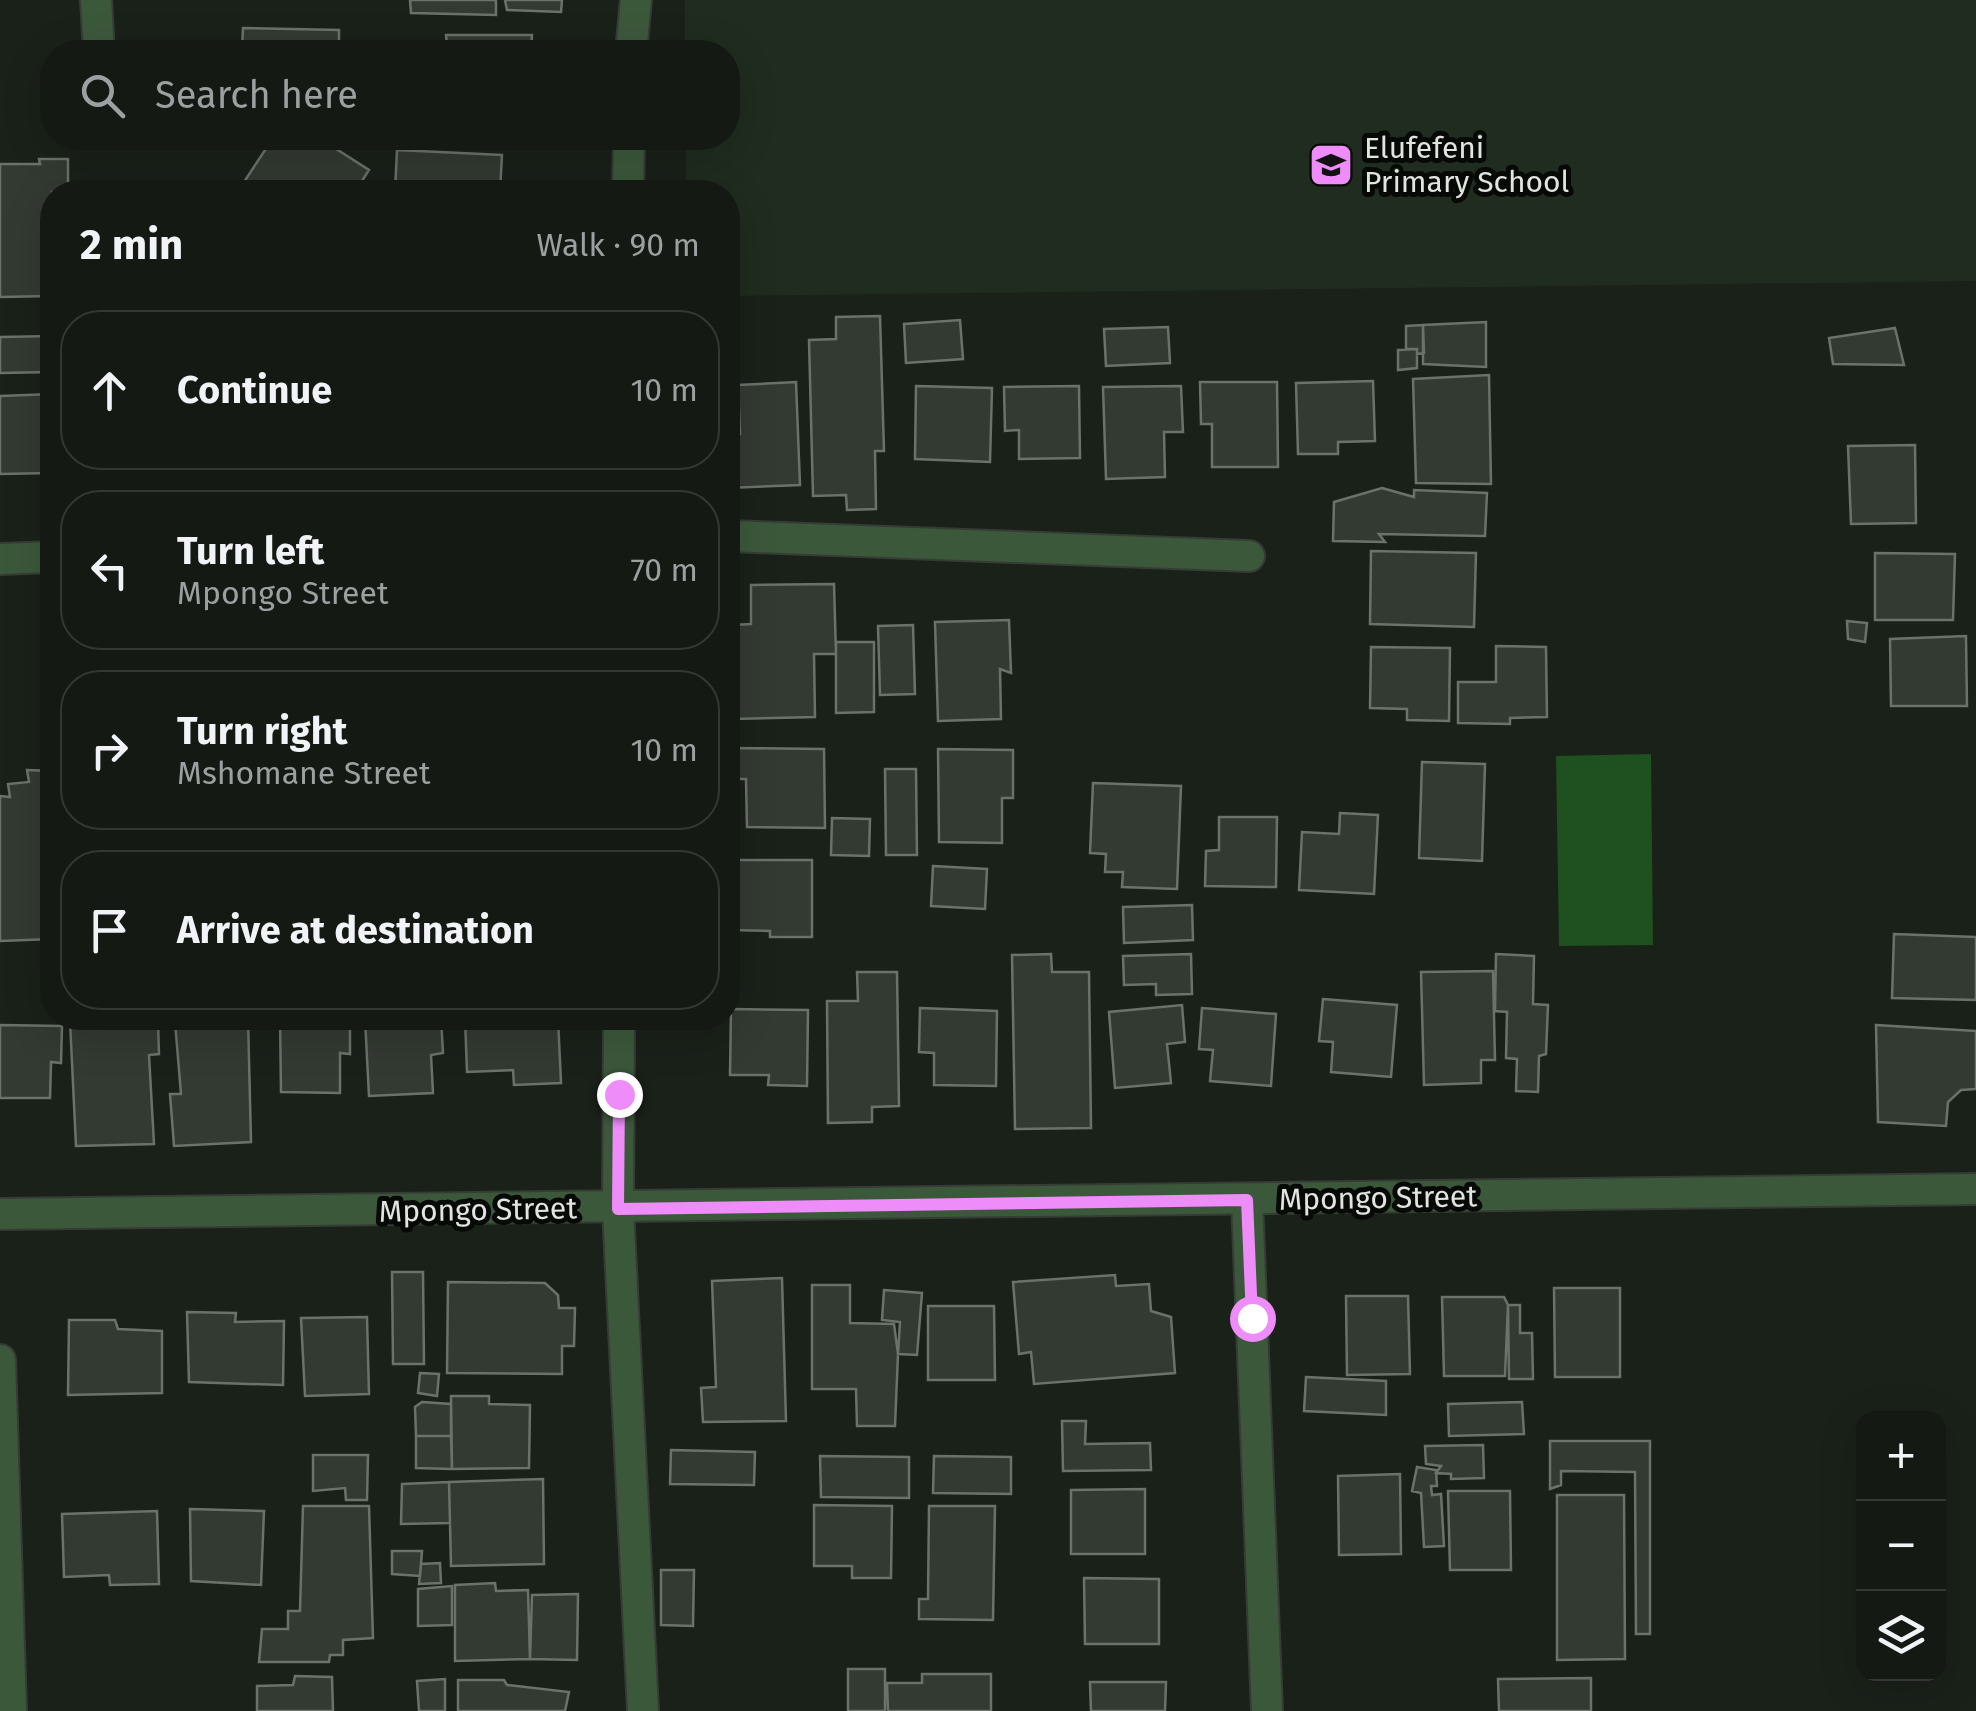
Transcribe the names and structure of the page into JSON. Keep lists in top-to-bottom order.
{
  "streets": {
    "street": ["Mpongo Street"]
  },
  "places": {
    "school or university": ["Elufefeni Primary School"]
  },
  "page": {
    "search": "Search here",
    "heading": ["2 min", "Walk · 90 m"],
    "list": [
      ["Continue", "10 m"],
      ["Turn left", "Mpongo Street", "70 m"],
      ["Turn right", "Mshomane Street", "10 m"],
      "Arrive at destination"
    ],
    "map_buttons": ["+", "−"]
  }
}
